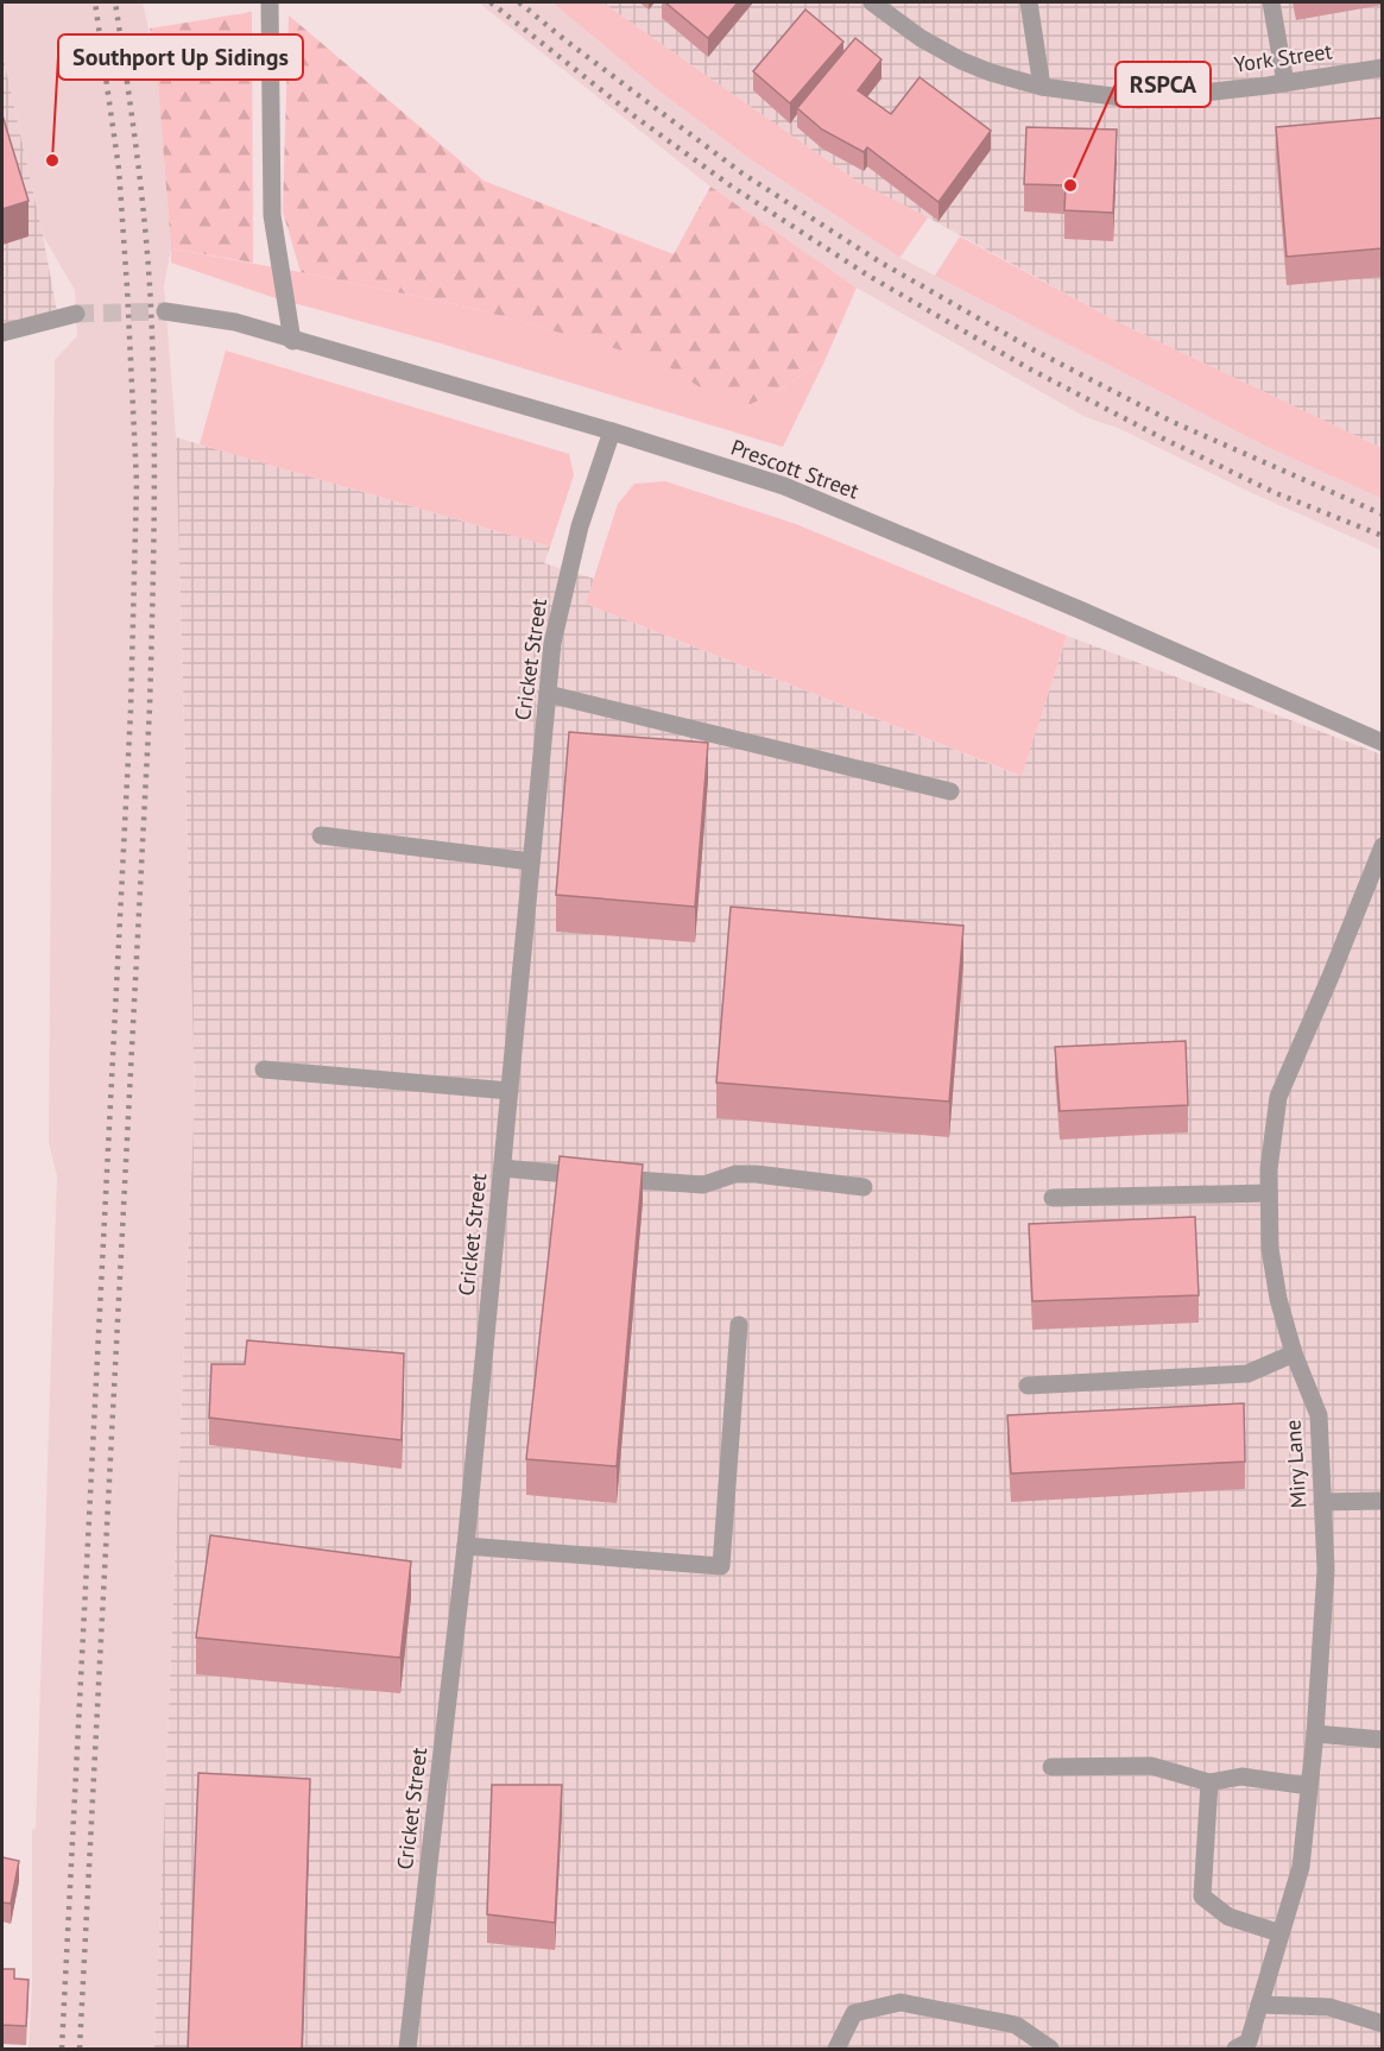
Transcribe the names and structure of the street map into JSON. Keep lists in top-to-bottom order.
{
  "streets": {
    "street": [
      "York Street",
      "Prescott Street",
      "Cricket Street",
      "Miry Lane"
    ]
  },
  "crossings": [
    ["Prescott Street", "Cricket Street"]
  ],
  "places": ["Southport Up Sidings", "RSPCA"]
}
